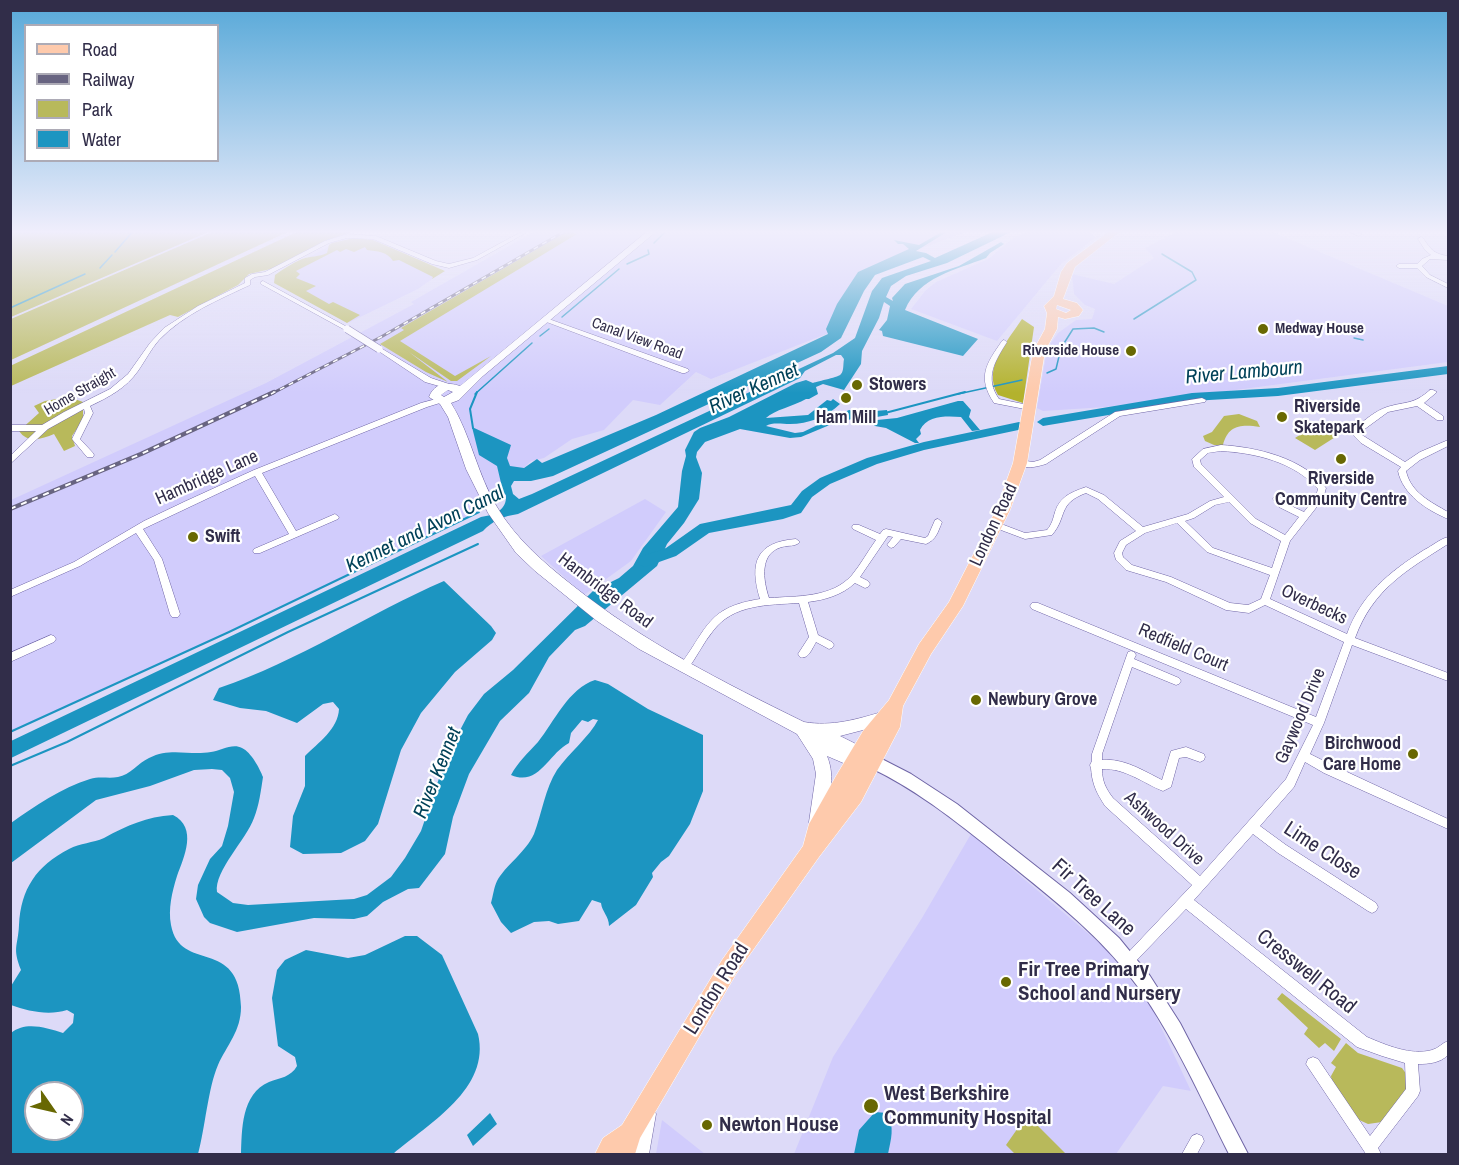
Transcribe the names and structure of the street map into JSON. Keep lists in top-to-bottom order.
{
  "streets": {
    "main road": ["London Road", "Hambridge Road"],
    "street": [
      "Canal View Road",
      "Home Straight",
      "Hambridge Lane",
      "Overbecks",
      "Redfield Court",
      "Gaywood Drive",
      "Ashwood Drive",
      "Lime Close",
      "Fir Tree Lane",
      "Cresswell Road"
    ]
  },
  "crossings": [
    ["Hambridge Lane", "Hambridge Road"],
    ["London Road", "Hambridge Road"],
    ["London Road", "Fir Tree Lane"],
    ["Hambridge Road", "Fir Tree Lane"],
    ["Overbecks", "Gaywood Drive"],
    ["Redfield Court", "Gaywood Drive"],
    ["Gaywood Drive", "Ashwood Drive"],
    ["Gaywood Drive", "Lime Close"],
    ["Gaywood Drive", "Fir Tree Lane"],
    ["Gaywood Drive", "Cresswell Road"]
  ],
  "water": ["River Lambourn", "River Kennet", "Kennet and Avon Canal"],
  "places": [
    "Medway House",
    "Riverside House",
    "Stowers",
    "Ham Mill",
    "Riverside Skatepark",
    "Riverside Community Centre",
    "Swift",
    "Newbury Grove",
    "Birchwood Care Home",
    "Fir Tree Primary School and Nursery",
    "West Berkshire Community Hospital",
    "Newton House"
  ],
  "legend": [
    "Road",
    "Railway",
    "Park",
    "Water"
  ],
  "north": "bottom right"
}
